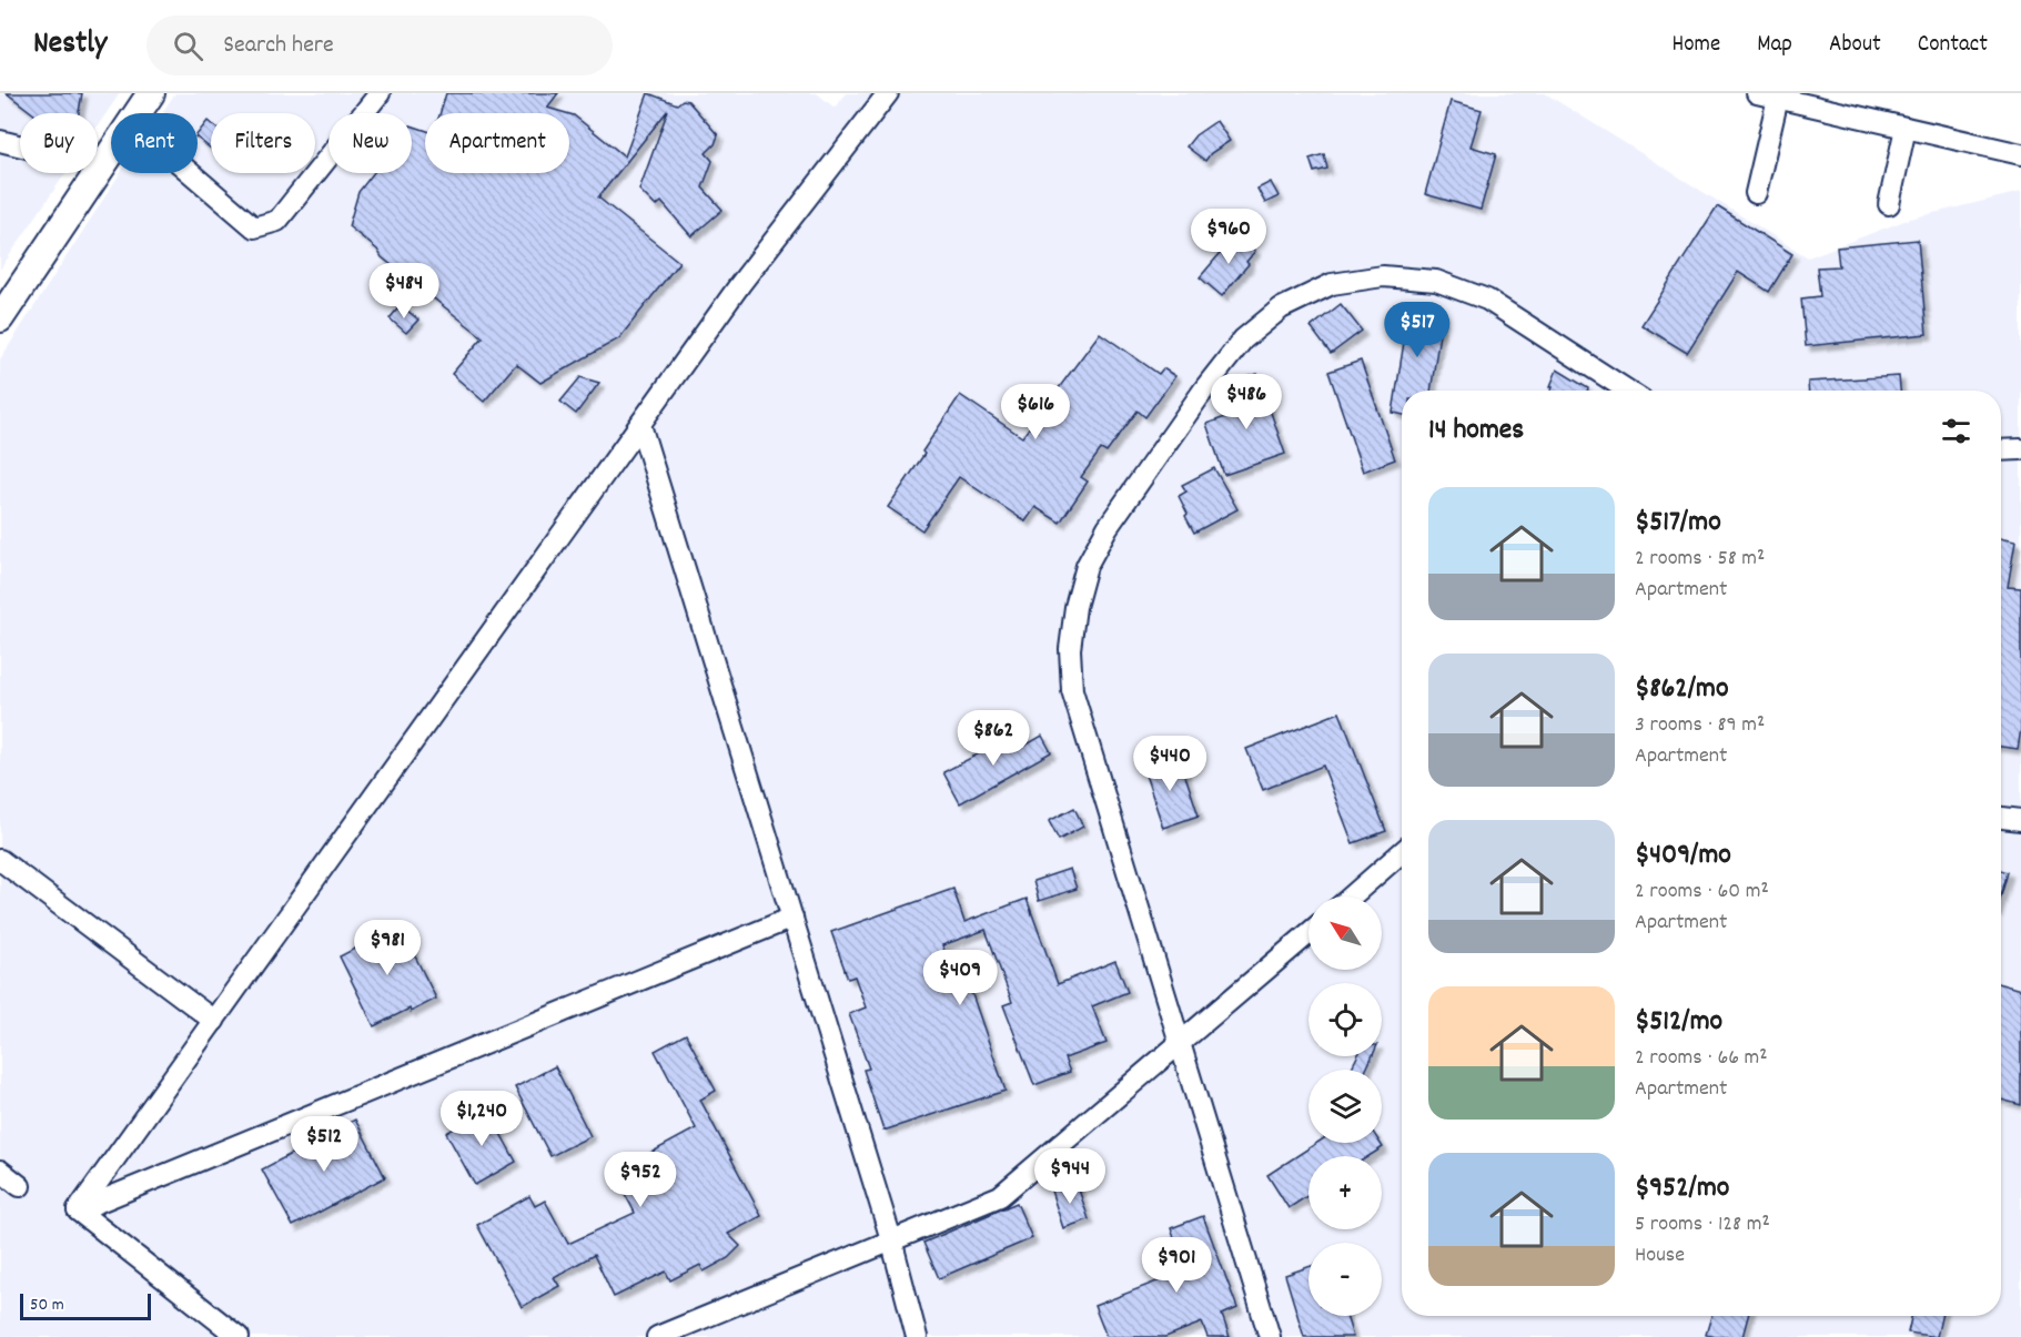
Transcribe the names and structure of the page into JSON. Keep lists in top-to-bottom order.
{
  "scale_bar": "50 m",
  "north": "top left",
  "page": {
    "header": "Nestly",
    "search": "Search here",
    "nav": [
      "Home",
      "Map",
      "About",
      "Contact"
    ],
    "chip": [
      "Buy",
      "Rent",
      "Filters",
      "New",
      "Apartment"
    ],
    "price": [
      "$960",
      "$484",
      "$517",
      "$486",
      "$616",
      "$862",
      "$440",
      "$981",
      "$409",
      "$1,240",
      "$512",
      "$944",
      "$952",
      "$901"
    ],
    "heading": "14 homes",
    "list": [
      {
        "name": "$517/mo",
        "note": "2 rooms · 58 m² · Apartment"
      },
      {
        "name": "$862/mo",
        "note": "3 rooms · 89 m² · Apartment"
      },
      {
        "name": "$409/mo",
        "note": "2 rooms · 60 m² · Apartment"
      },
      {
        "name": "$512/mo",
        "note": "2 rooms · 66 m² · Apartment"
      },
      {
        "name": "$952/mo",
        "note": "5 rooms · 128 m² · House"
      }
    ],
    "map_buttons": ["+", "−"],
    "scale": "50 m"
  }
}
